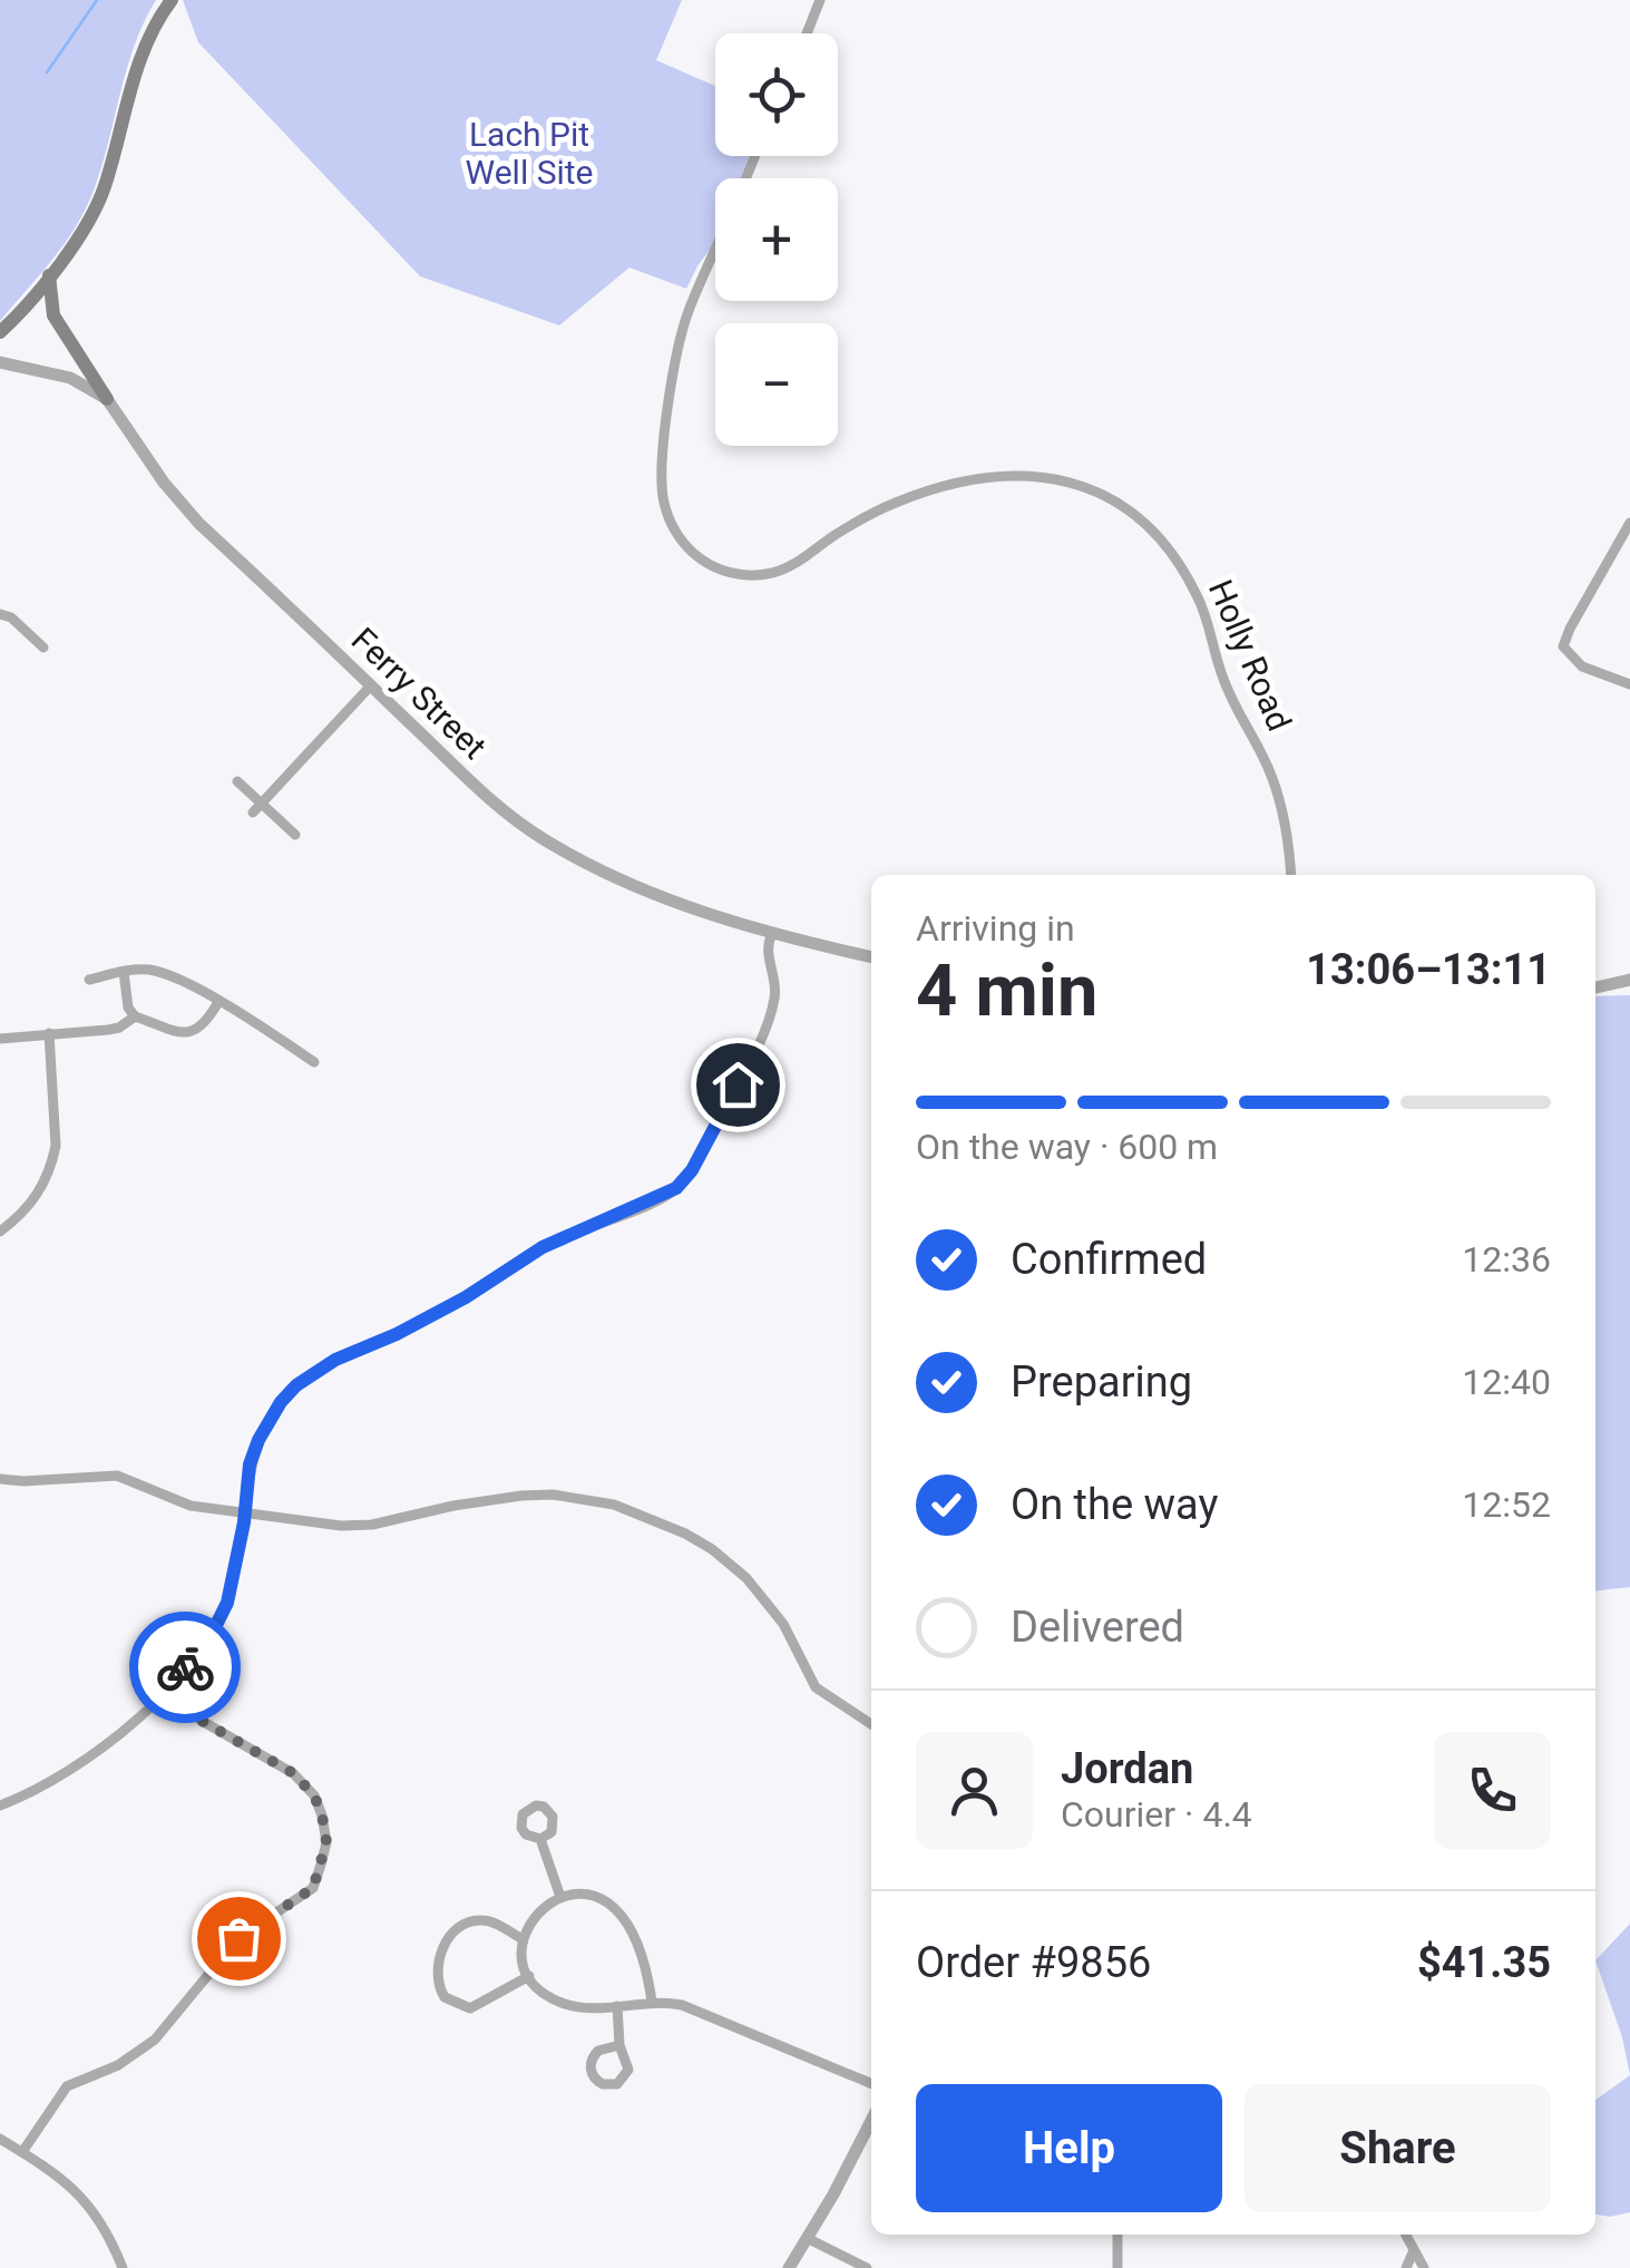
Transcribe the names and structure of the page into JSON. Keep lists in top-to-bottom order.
{
  "streets": {
    "street": ["Holly Road", "Ferry Street"]
  },
  "parks": ["Lach Pit Well Site"],
  "page": {
    "map_buttons": ["+", "−"],
    "heading": ["4 min", "Arriving in", "13:06–13:11"],
    "panel": [
      "Jordan",
      "Courier · 4.4",
      "Order #9856",
      "$41.35"
    ],
    "bar": "On the way · 600 m",
    "list": [
      ["Confirmed", "12:36"],
      ["Preparing", "12:40"],
      ["On the way", "12:52"],
      "Delivered"
    ],
    "buttons": ["Help", "Share"]
  }
}
